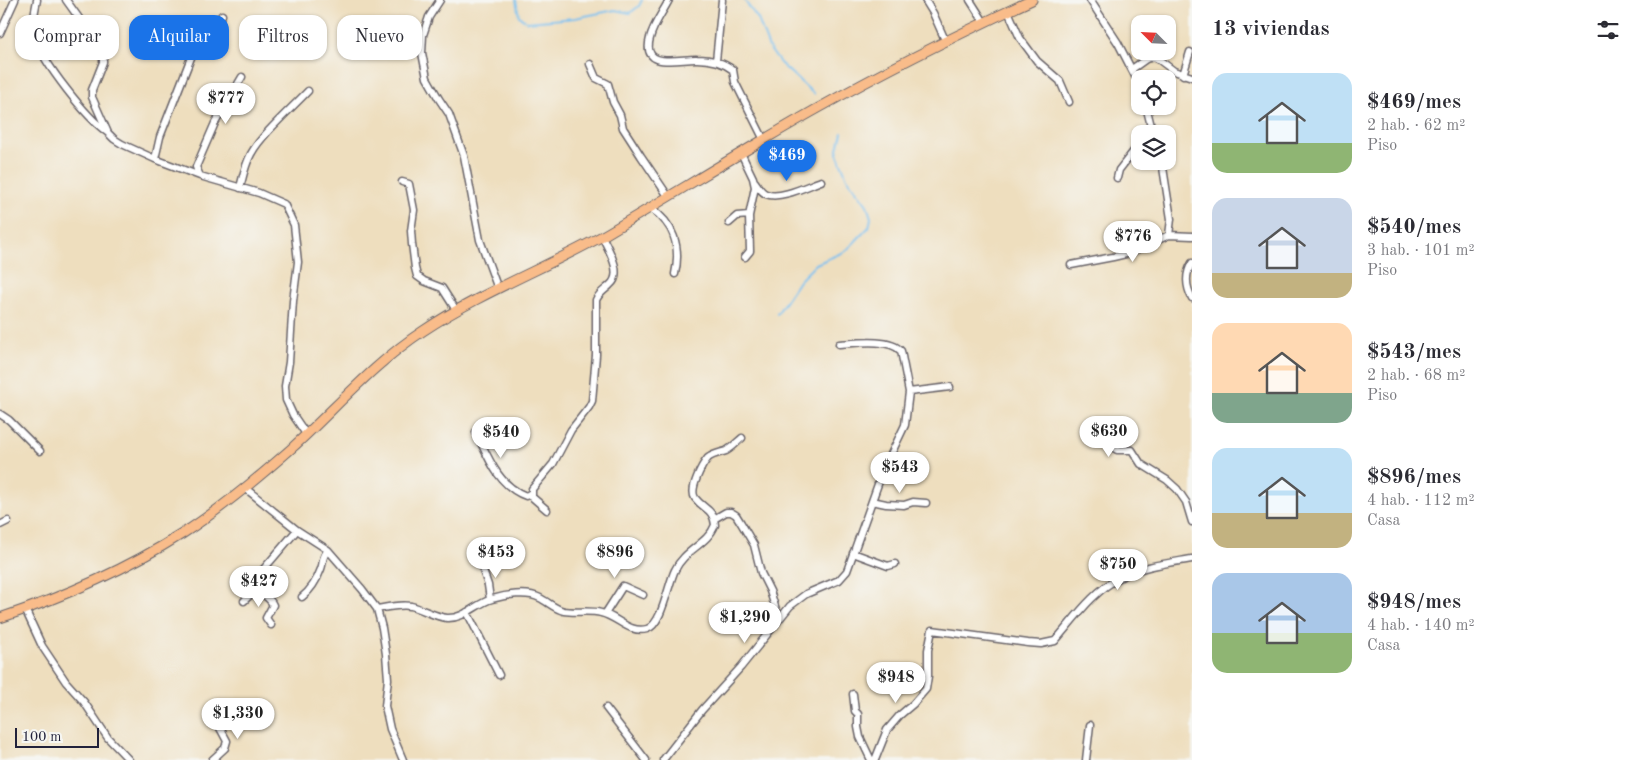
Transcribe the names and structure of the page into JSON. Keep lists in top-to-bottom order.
{
  "scale_bar": "100 m",
  "north": "top left",
  "page": {
    "heading": "13 viviendas",
    "chip": [
      "Comprar",
      "Alquilar",
      "Filtros",
      "Nuevo"
    ],
    "list": [
      {
        "name": "$469/mes",
        "note": "2 hab. · 62 m² · Piso"
      },
      {
        "name": "$540/mes",
        "note": "3 hab. · 101 m² · Piso"
      },
      {
        "name": "$543/mes",
        "note": "2 hab. · 68 m² · Piso"
      },
      {
        "name": "$896/mes",
        "note": "4 hab. · 112 m² · Casa"
      },
      {
        "name": "$948/mes",
        "note": "4 hab. · 140 m² · Casa"
      }
    ],
    "price": [
      "$777",
      "$469",
      "$776",
      "$630",
      "$540",
      "$543",
      "$453",
      "$896",
      "$750",
      "$427",
      "$1,290",
      "$948",
      "$1,330"
    ],
    "scale": "100 m"
  }
}
